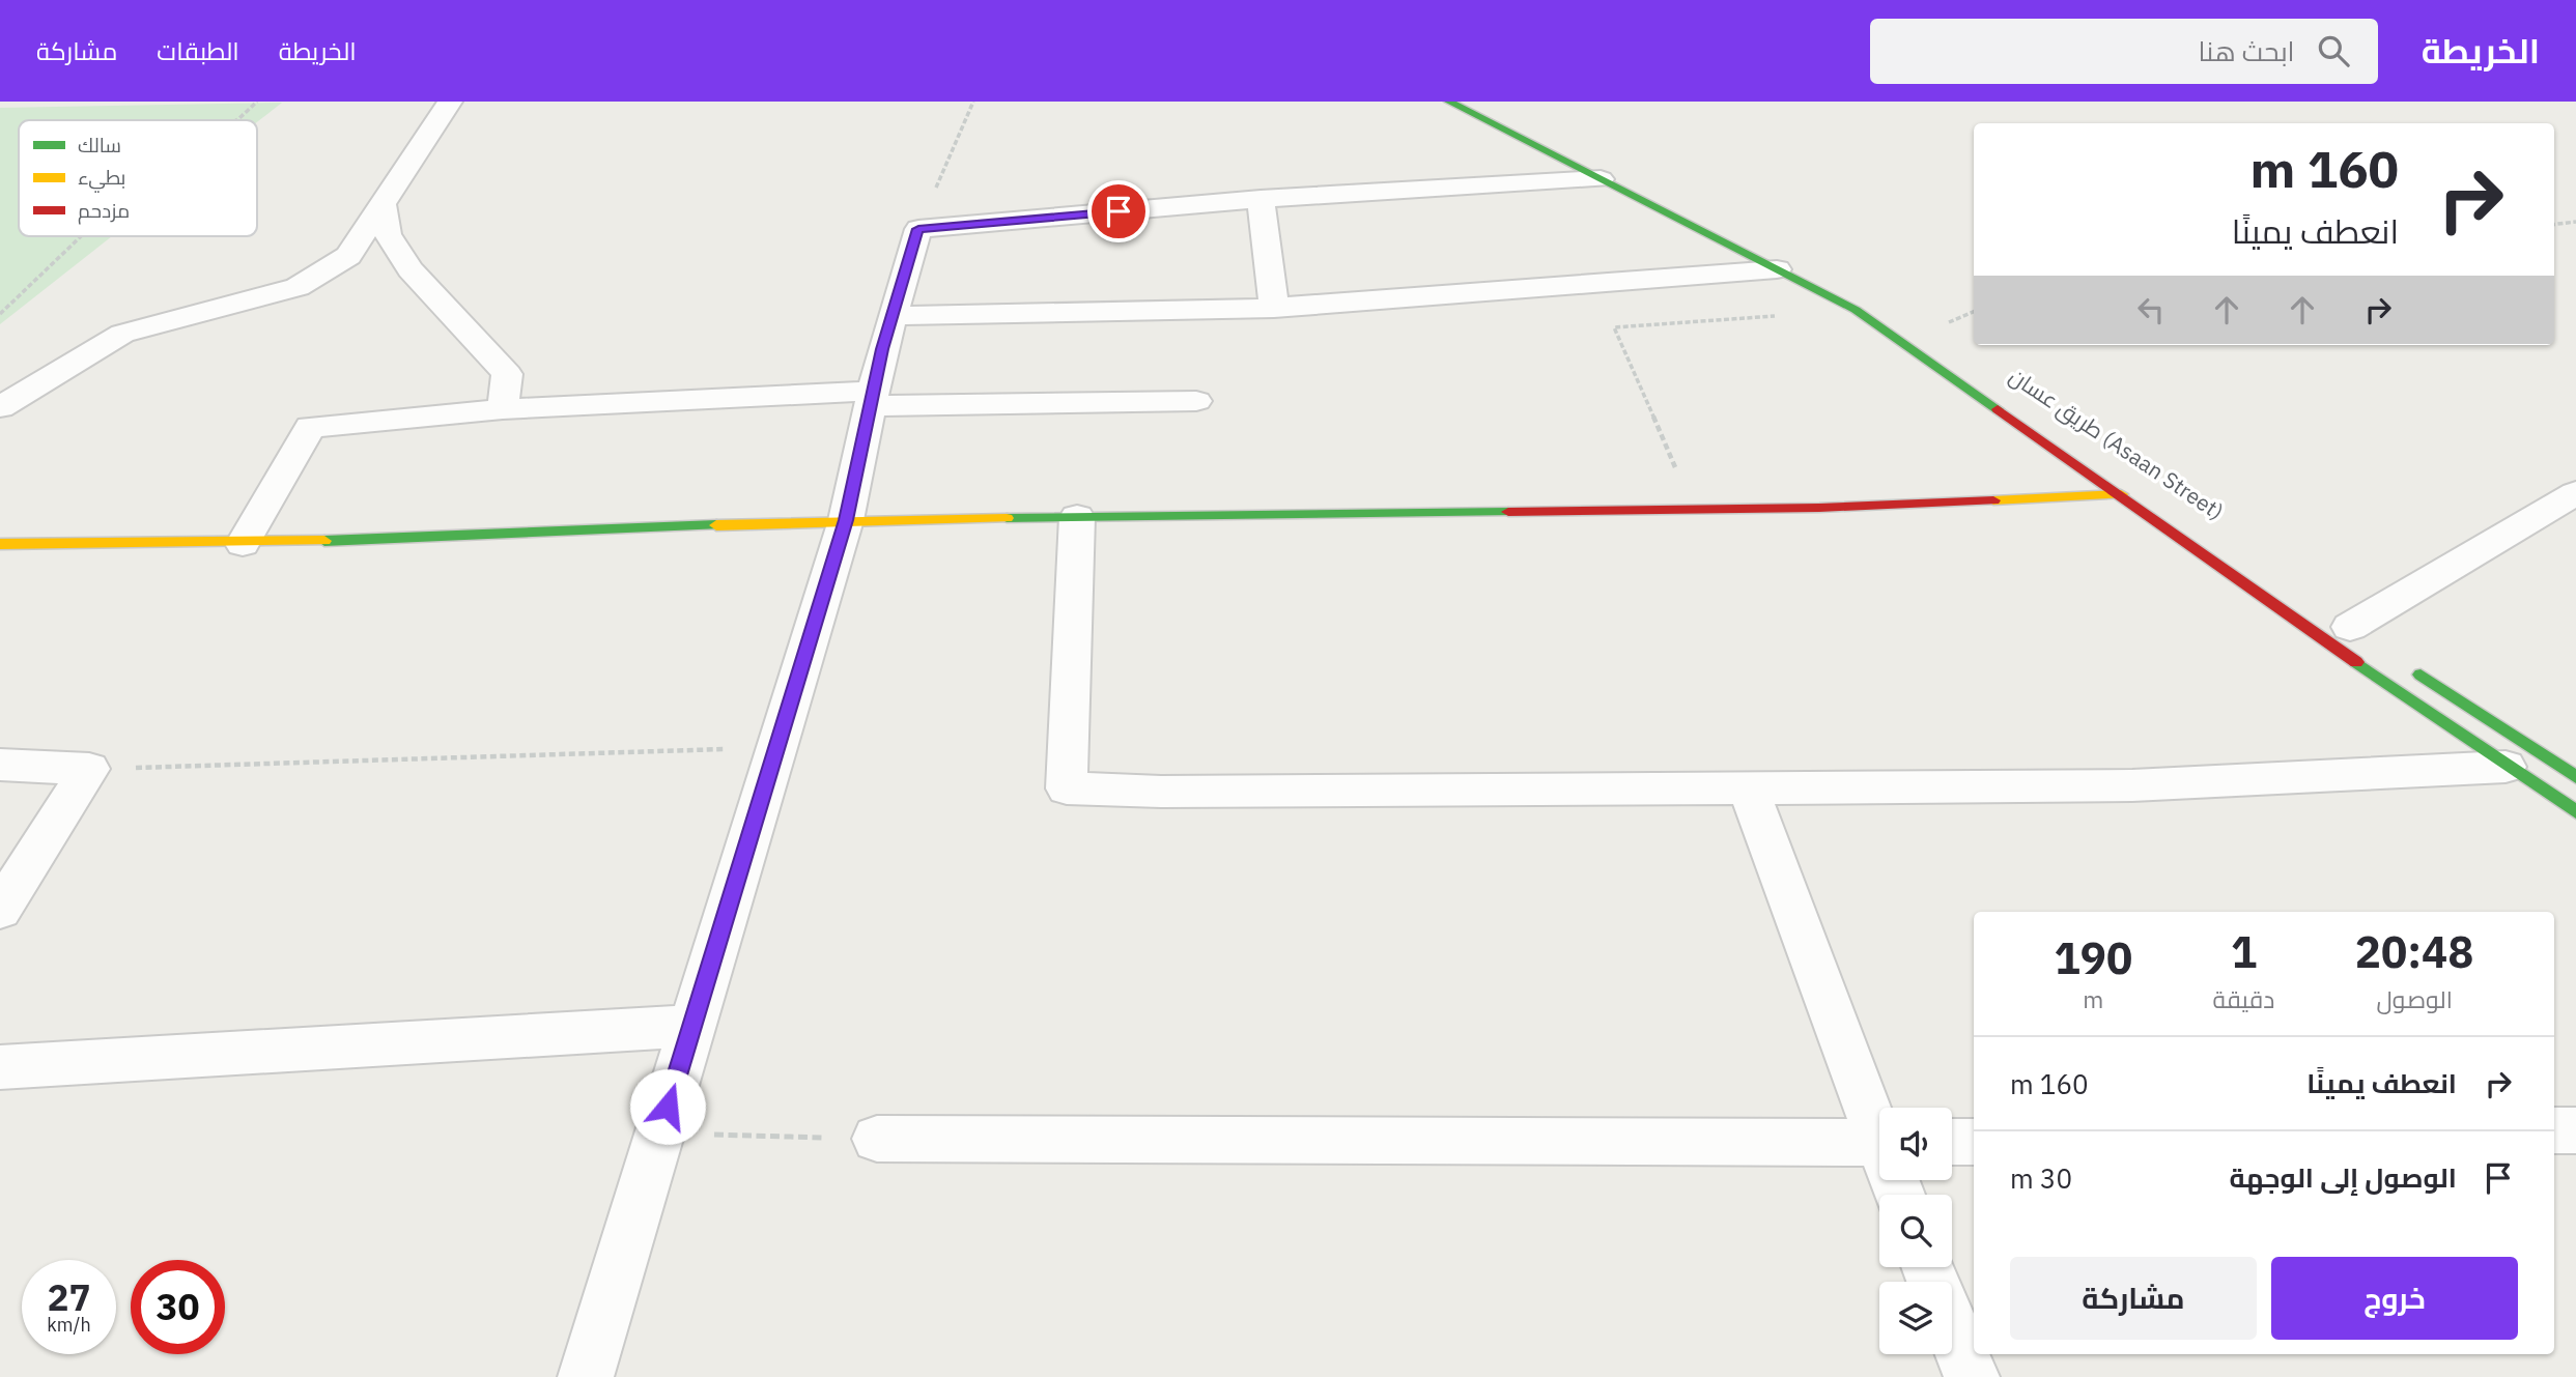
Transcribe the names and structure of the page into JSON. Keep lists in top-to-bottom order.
{
  "streets": {
    "street": ["طريق عسان (Asaan Street)"]
  },
  "legend": ["سالك", "بطيء", "مزدحم"],
  "page": {
    "header": "الخريطة",
    "search": "ابحث هنا",
    "nav": ["الخريطة", "الطبقات", "مشاركة"],
    "turn": ["160 m", "انعطف يمينًا"],
    "eta": [
      "20:48",
      "الوصول",
      "1",
      "دقيقة",
      "190",
      "m"
    ],
    "list": [
      {
        "name": "انعطف يمينًا",
        "value": "160 m"
      },
      {
        "name": "الوصول إلى الوجهة",
        "value": "30 m"
      }
    ],
    "buttons": ["خروج", "مشاركة"],
    "speed": "27 km/h",
    "limit": "30"
  }
}
